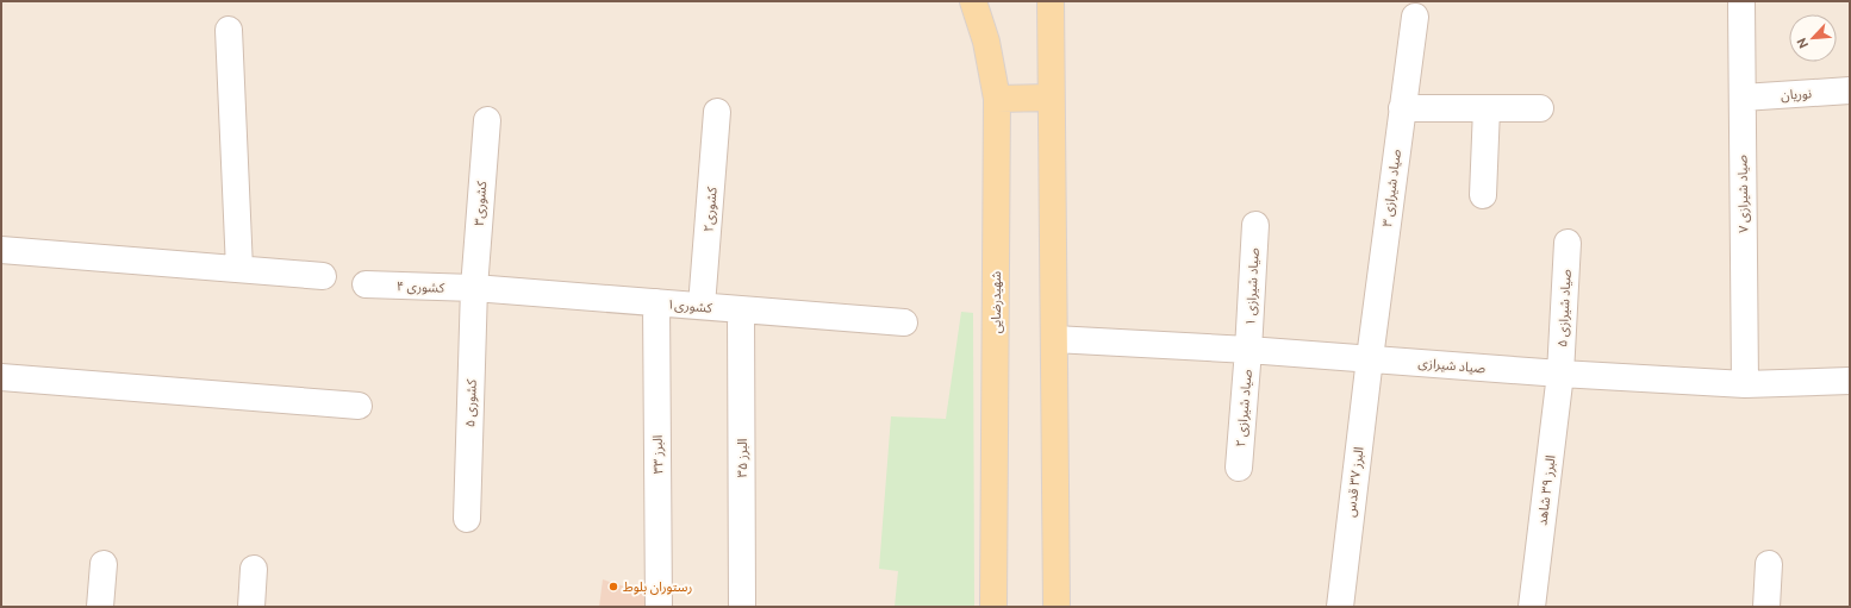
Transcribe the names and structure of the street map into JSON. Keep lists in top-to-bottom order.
{
  "streets": {
    "main road": ["شهیدرضایی"],
    "street": [
      "نوریان",
      "صیاد شیرازی ۳",
      "صیاد شیرازی ۷",
      "کشوری۳",
      "کشوری۲",
      "کشوری ۴",
      "صیاد شیرازی ۱",
      "کشوری۱",
      "صیاد شیرازی ۵",
      "صیاد شیرازی",
      "کشوری ۵",
      "صیاد شیرازی ۲",
      "البرز ۳۳",
      "البرز ۳۵",
      "البرز ۳۷ قدس",
      "البرز ۳۹ شاهد"
    ]
  },
  "crossings": [
    ["نوریان", "صیاد شیرازی ۷"],
    ["صیاد شیرازی ۳", "صیاد شیرازی"],
    ["صیاد شیرازی ۳", "البرز ۳۷ قدس"],
    ["صیاد شیرازی ۷", "صیاد شیرازی"],
    ["کشوری۳", "کشوری ۴"],
    ["کشوری۳", "کشوری۱"],
    ["کشوری۳", "کشوری ۵"],
    ["کشوری۲", "کشوری۱"],
    ["کشوری ۴", "کشوری۱"],
    ["کشوری ۴", "کشوری ۵"],
    ["صیاد شیرازی ۱", "صیاد شیرازی"],
    ["صیاد شیرازی ۱", "صیاد شیرازی ۲"],
    ["کشوری۱", "کشوری ۵"],
    ["کشوری۱", "البرز ۳۳"],
    ["کشوری۱", "البرز ۳۵"],
    ["صیاد شیرازی ۵", "صیاد شیرازی"],
    ["صیاد شیرازی ۵", "البرز ۳۹ شاهد"],
    ["صیاد شیرازی", "صیاد شیرازی ۲"],
    ["صیاد شیرازی", "البرز ۳۷ قدس"],
    ["صیاد شیرازی", "البرز ۳۹ شاهد"]
  ],
  "places": ["رستوران بلوط"],
  "north": "bottom left"
}
